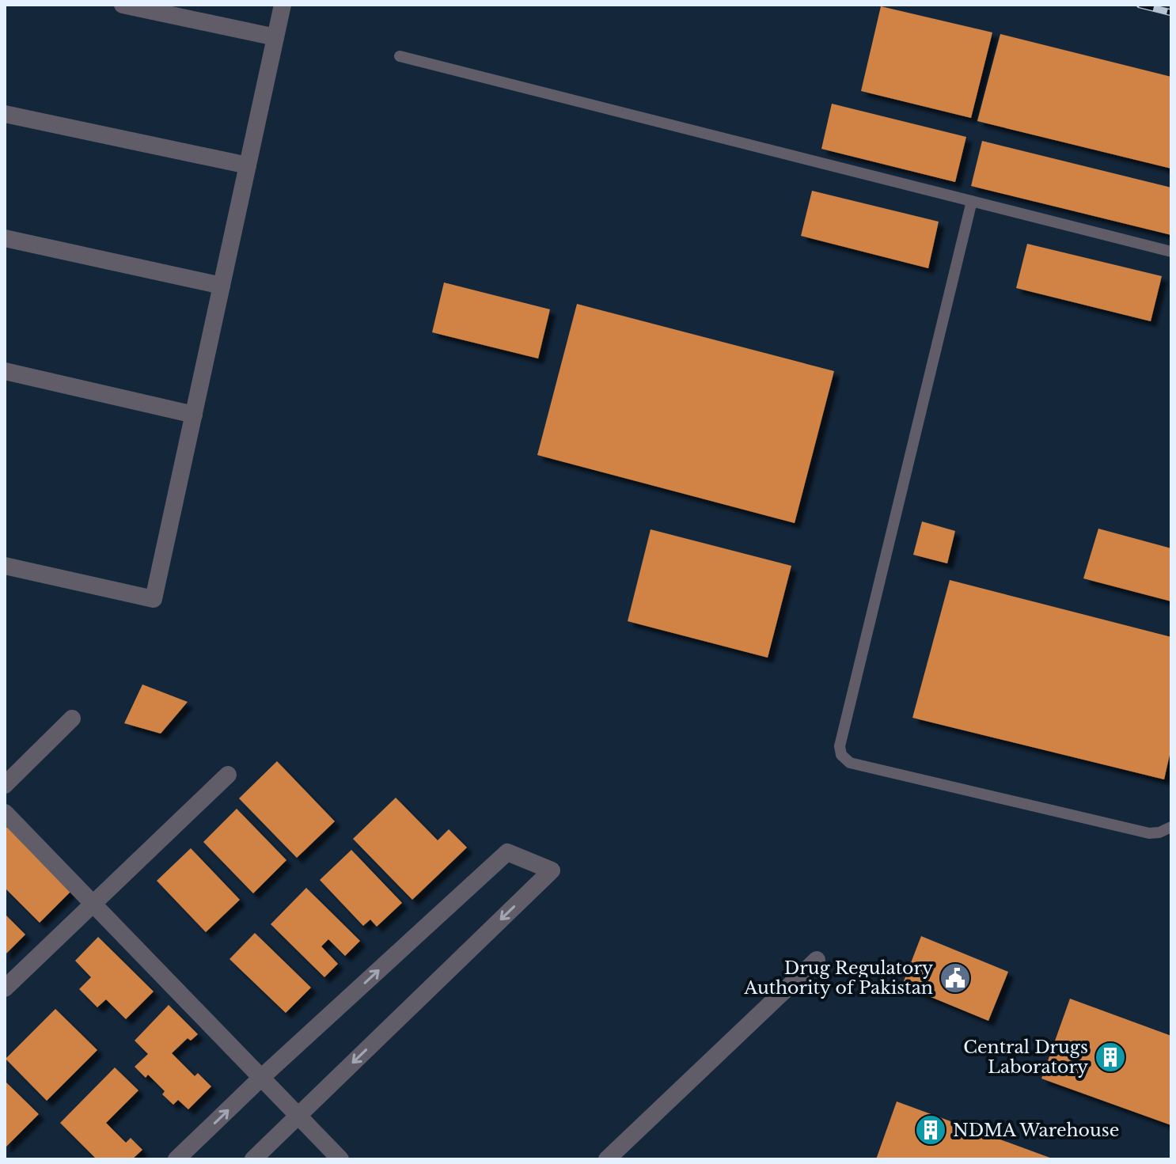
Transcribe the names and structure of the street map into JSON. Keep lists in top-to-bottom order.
{
  "places": {
    "public building": ["Drug Regulatory Authority of Pakistan"],
    "building": ["Central Drugs Laboratory", "NDMA Warehouse"]
  }
}
